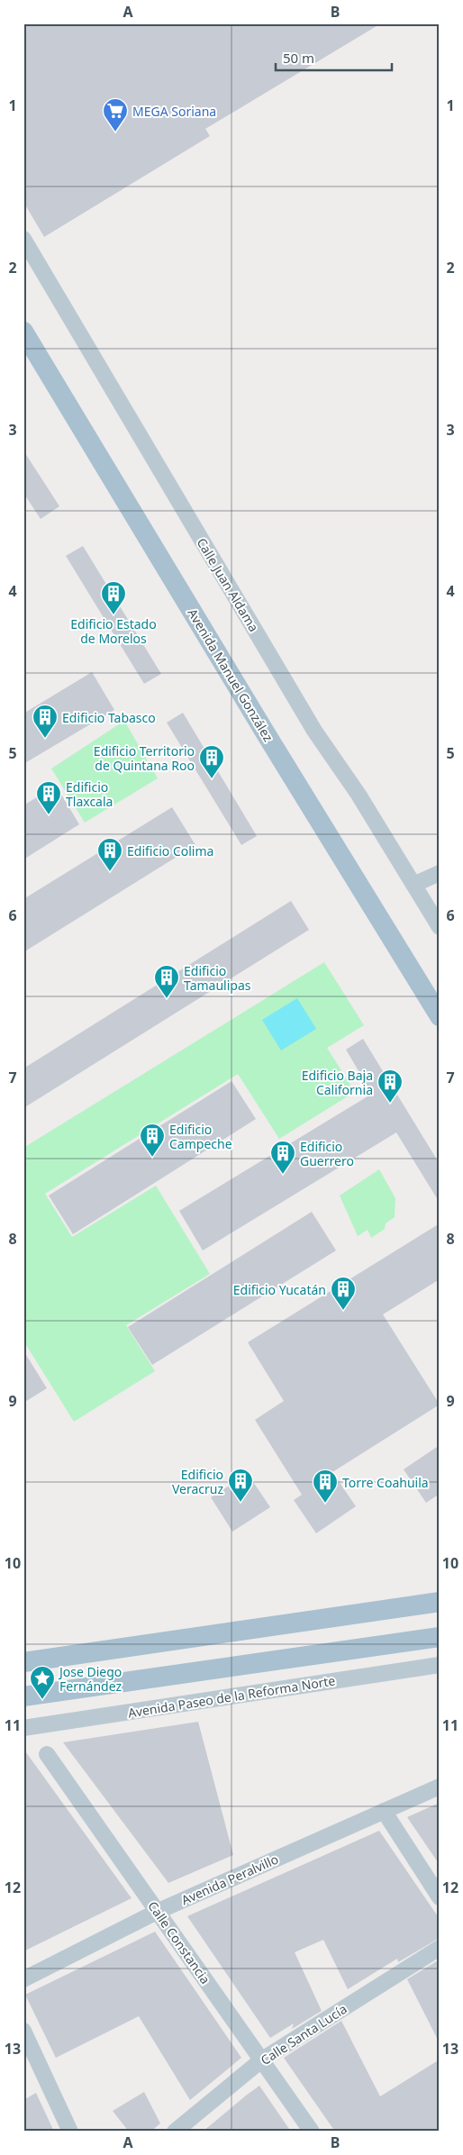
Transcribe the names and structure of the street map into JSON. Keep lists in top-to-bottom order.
{
  "streets": {
    "main road": ["Avenida Manuel González"],
    "street": [
      "Calle Juan Aldama",
      "Avenida Paseo de la Reforma Norte",
      "Avenida Peralvillo",
      "Calle Constancia",
      "Calle Santa Lucía"
    ]
  },
  "crossings": [
    ["Avenida Peralvillo", "Calle Constancia"],
    ["Calle Constancia", "Calle Santa Lucía"]
  ],
  "places": {
    "supermarket": ["MEGA Soriana"],
    "building": [
      "Edificio Estado de Morelos",
      "Edificio Tabasco",
      "Edificio Territorio de Quintana Roo",
      "Edificio Tlaxcala",
      "Edificio Colima",
      "Edificio Tamaulipas",
      "Edificio Baja California",
      "Edificio Campeche",
      "Edificio Guerrero",
      "Edificio Yucatán",
      "Edificio Veracruz",
      "Torre Coahuila"
    ],
    "place": ["Jose Diego Fernández"]
  },
  "scale_bar": "50 m",
  "grid": {
    "columns": ["A", "B"],
    "rows": [
      "1",
      "2",
      "3",
      "4",
      "5",
      "6",
      "7",
      "8",
      "9",
      "10",
      "11",
      "12",
      "13"
    ]
  }
}
